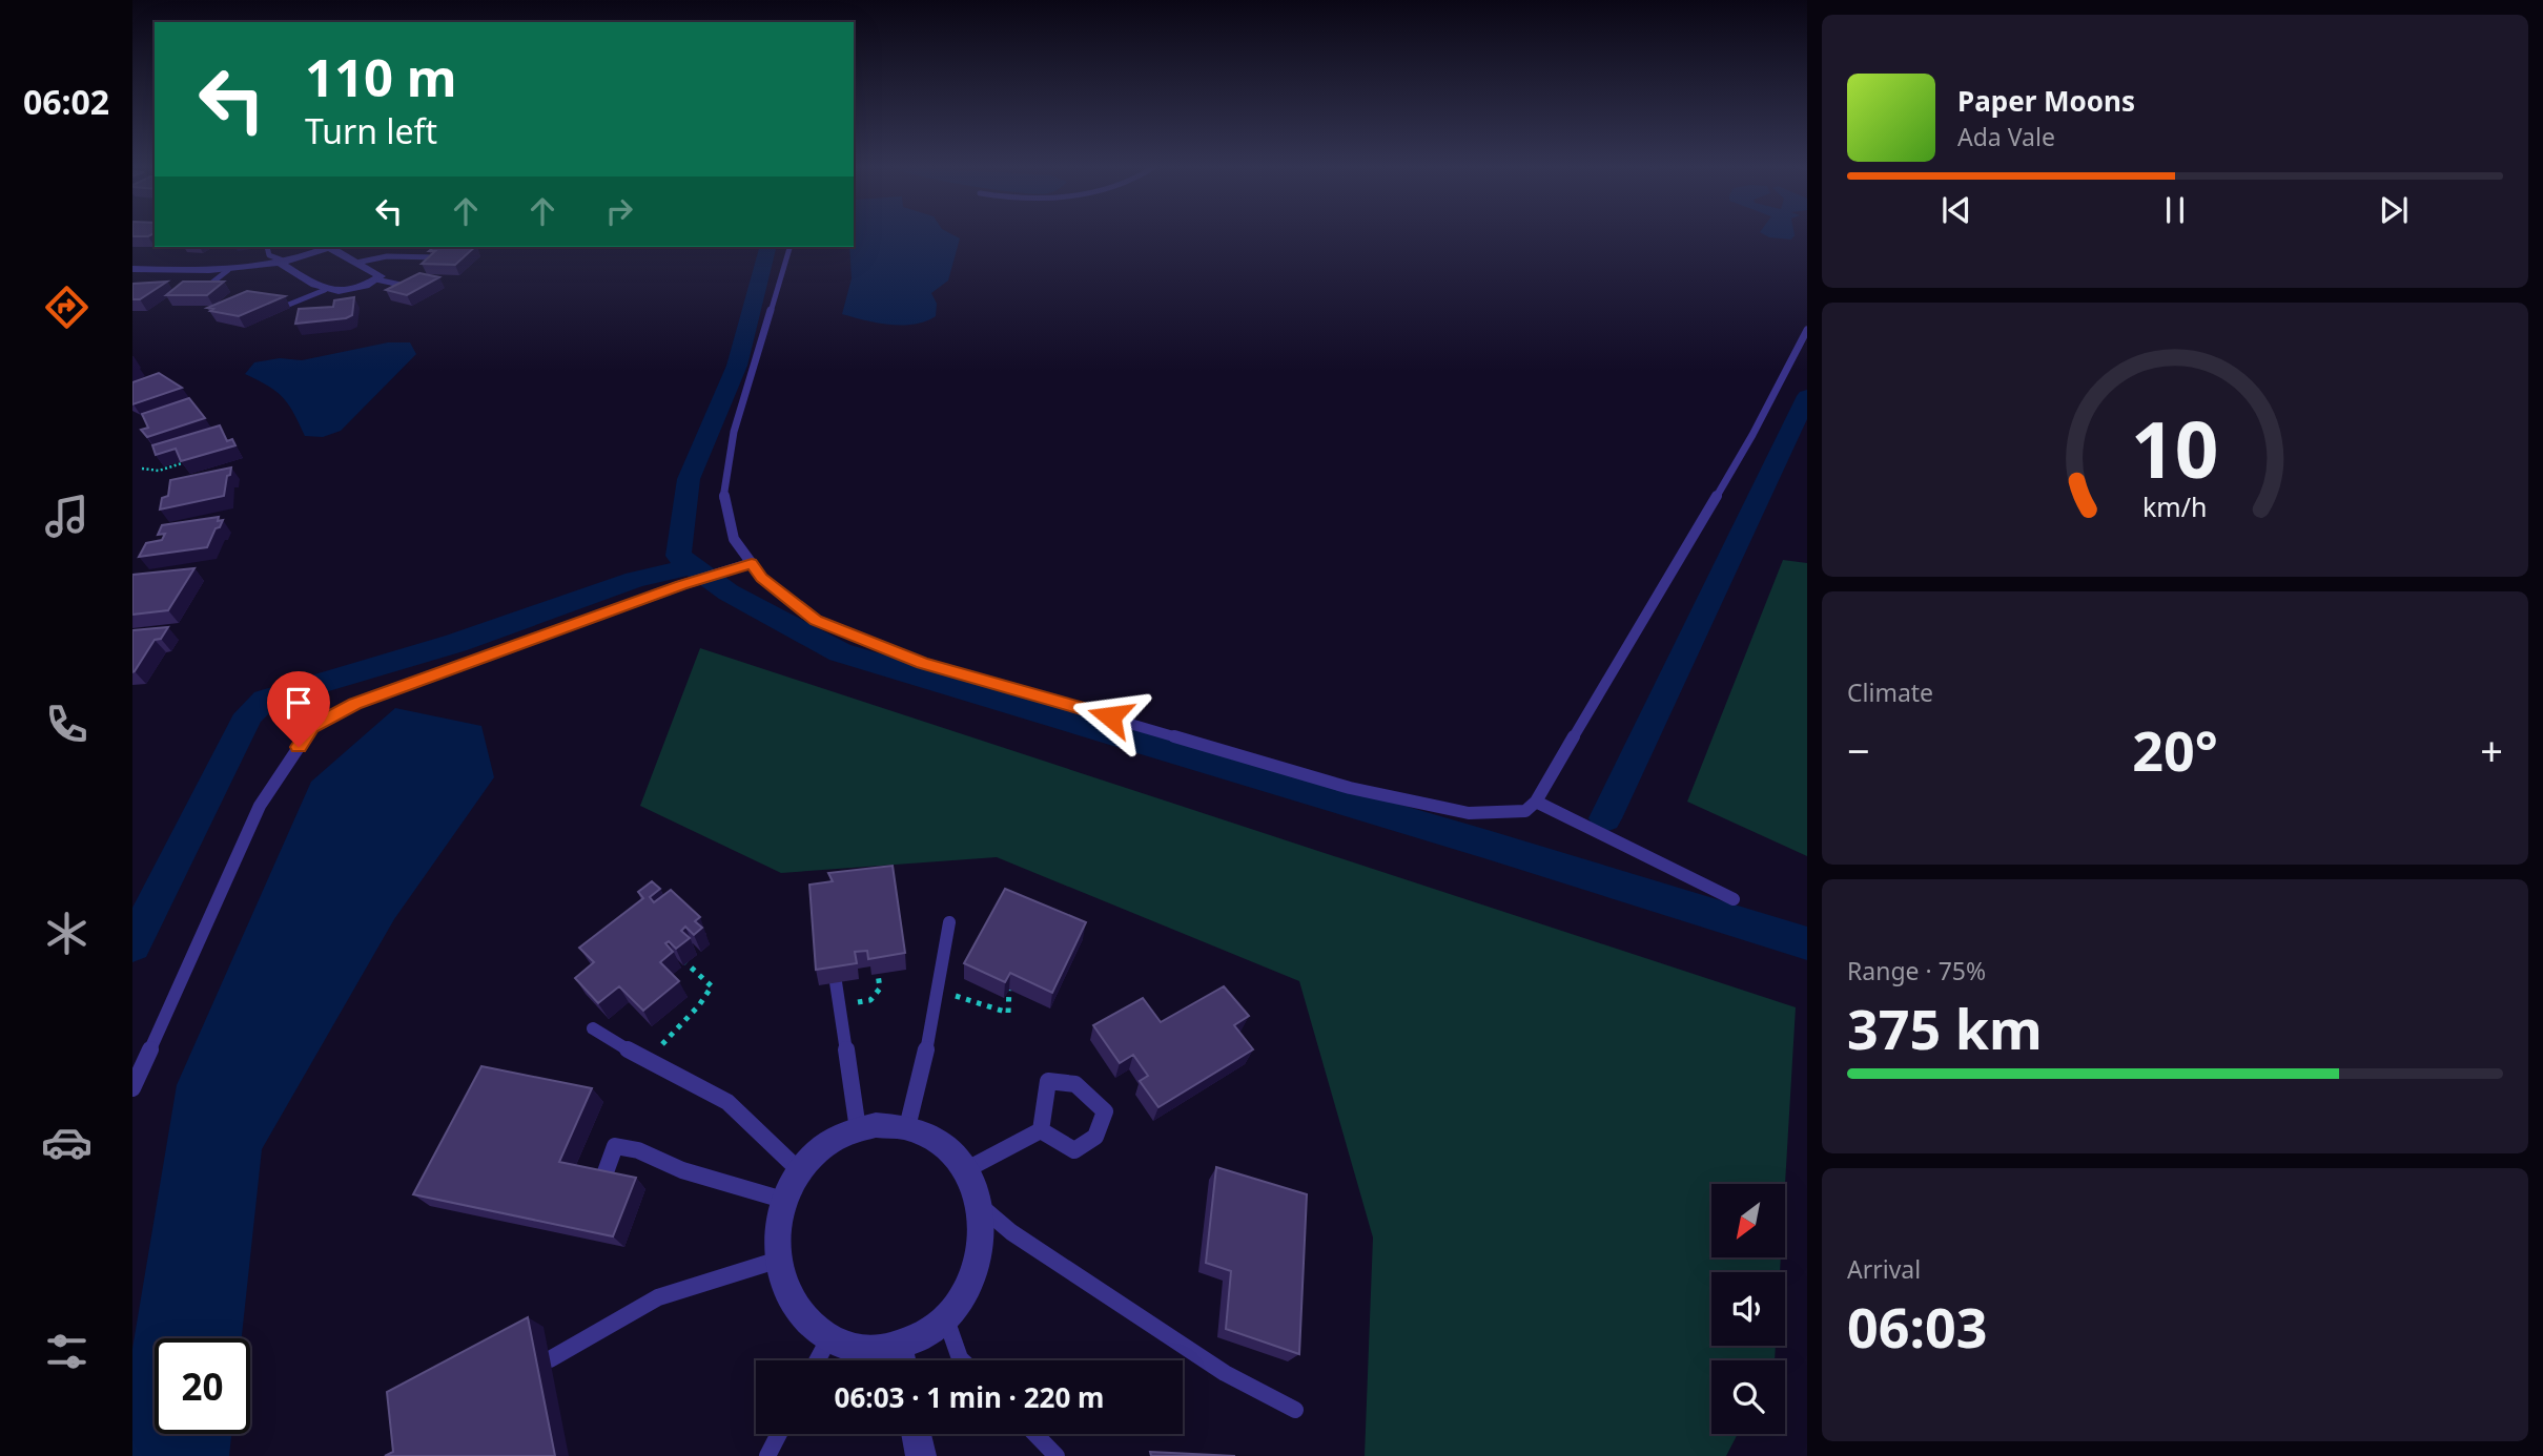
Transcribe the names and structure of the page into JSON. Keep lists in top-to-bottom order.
{
  "north": "bottom left",
  "page": {
    "tabs": "06:02",
    "turn": ["110 m", "Turn left"],
    "song": ["Paper Moons", "Ada Vale"],
    "tile": [
      "Climate",
      ["Range · 75%", "375 km"],
      ["Arrival", "06:03"]
    ],
    "heat": ["−", "20°", "+"],
    "limit": "20",
    "trip": "06:03 · 1 min · 220 m",
    "gauge": ["10", "km/h"]
  }
}
